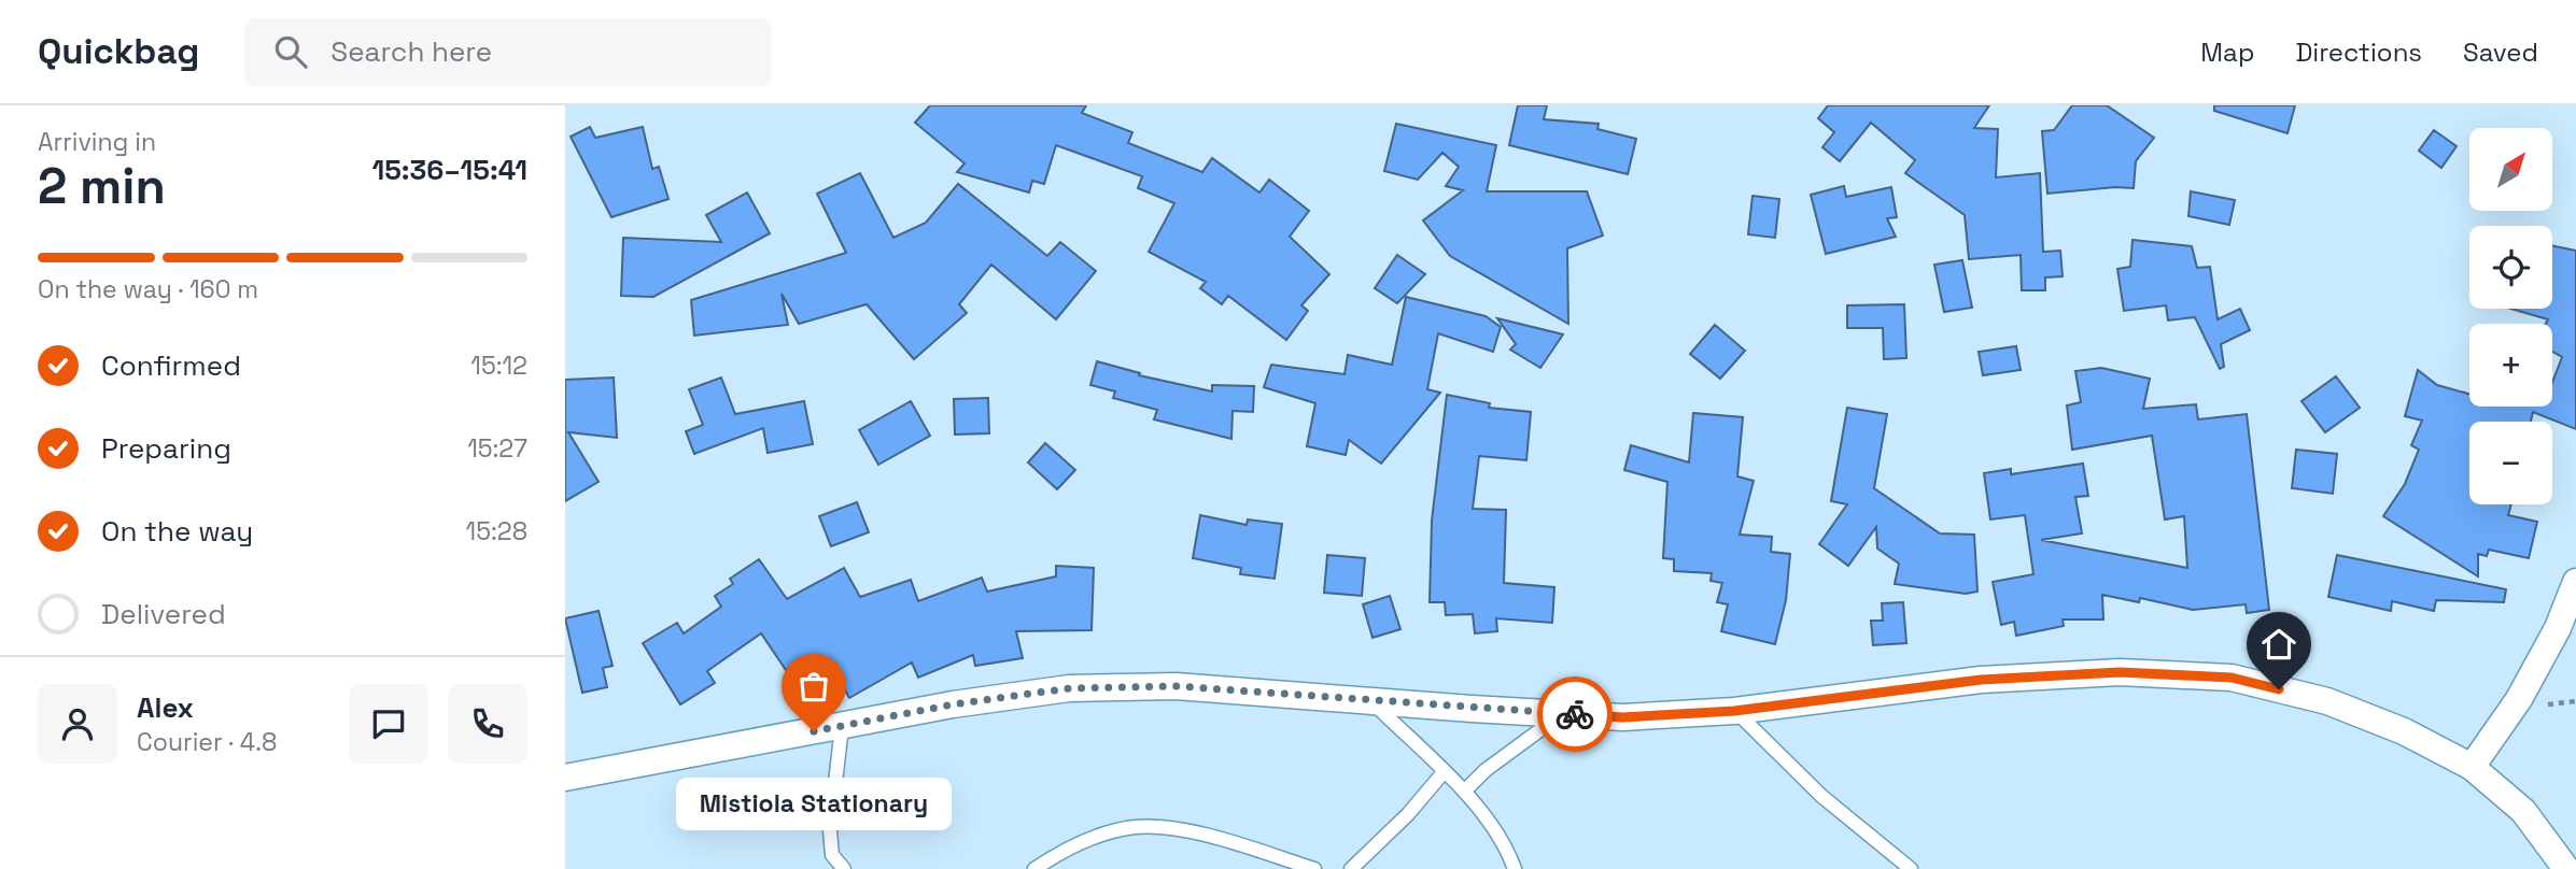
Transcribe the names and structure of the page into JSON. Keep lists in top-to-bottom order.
{
  "places": ["Mistiola Stationary"],
  "north": "top right",
  "page": {
    "header": "Quickbag",
    "search": "Search here",
    "nav": ["Map", "Directions", "Saved"],
    "heading": ["2 min", "Arriving in", "15:36–15:41"],
    "panel": ["Alex", "Courier · 4.8"],
    "map_buttons": ["+", "−"],
    "bar": "On the way · 160 m",
    "list": [
      ["Confirmed", "15:12"],
      ["Preparing", "15:27"],
      ["On the way", "15:28"],
      "Delivered"
    ],
    "bubble": "Mistiola Stationary"
  }
}
